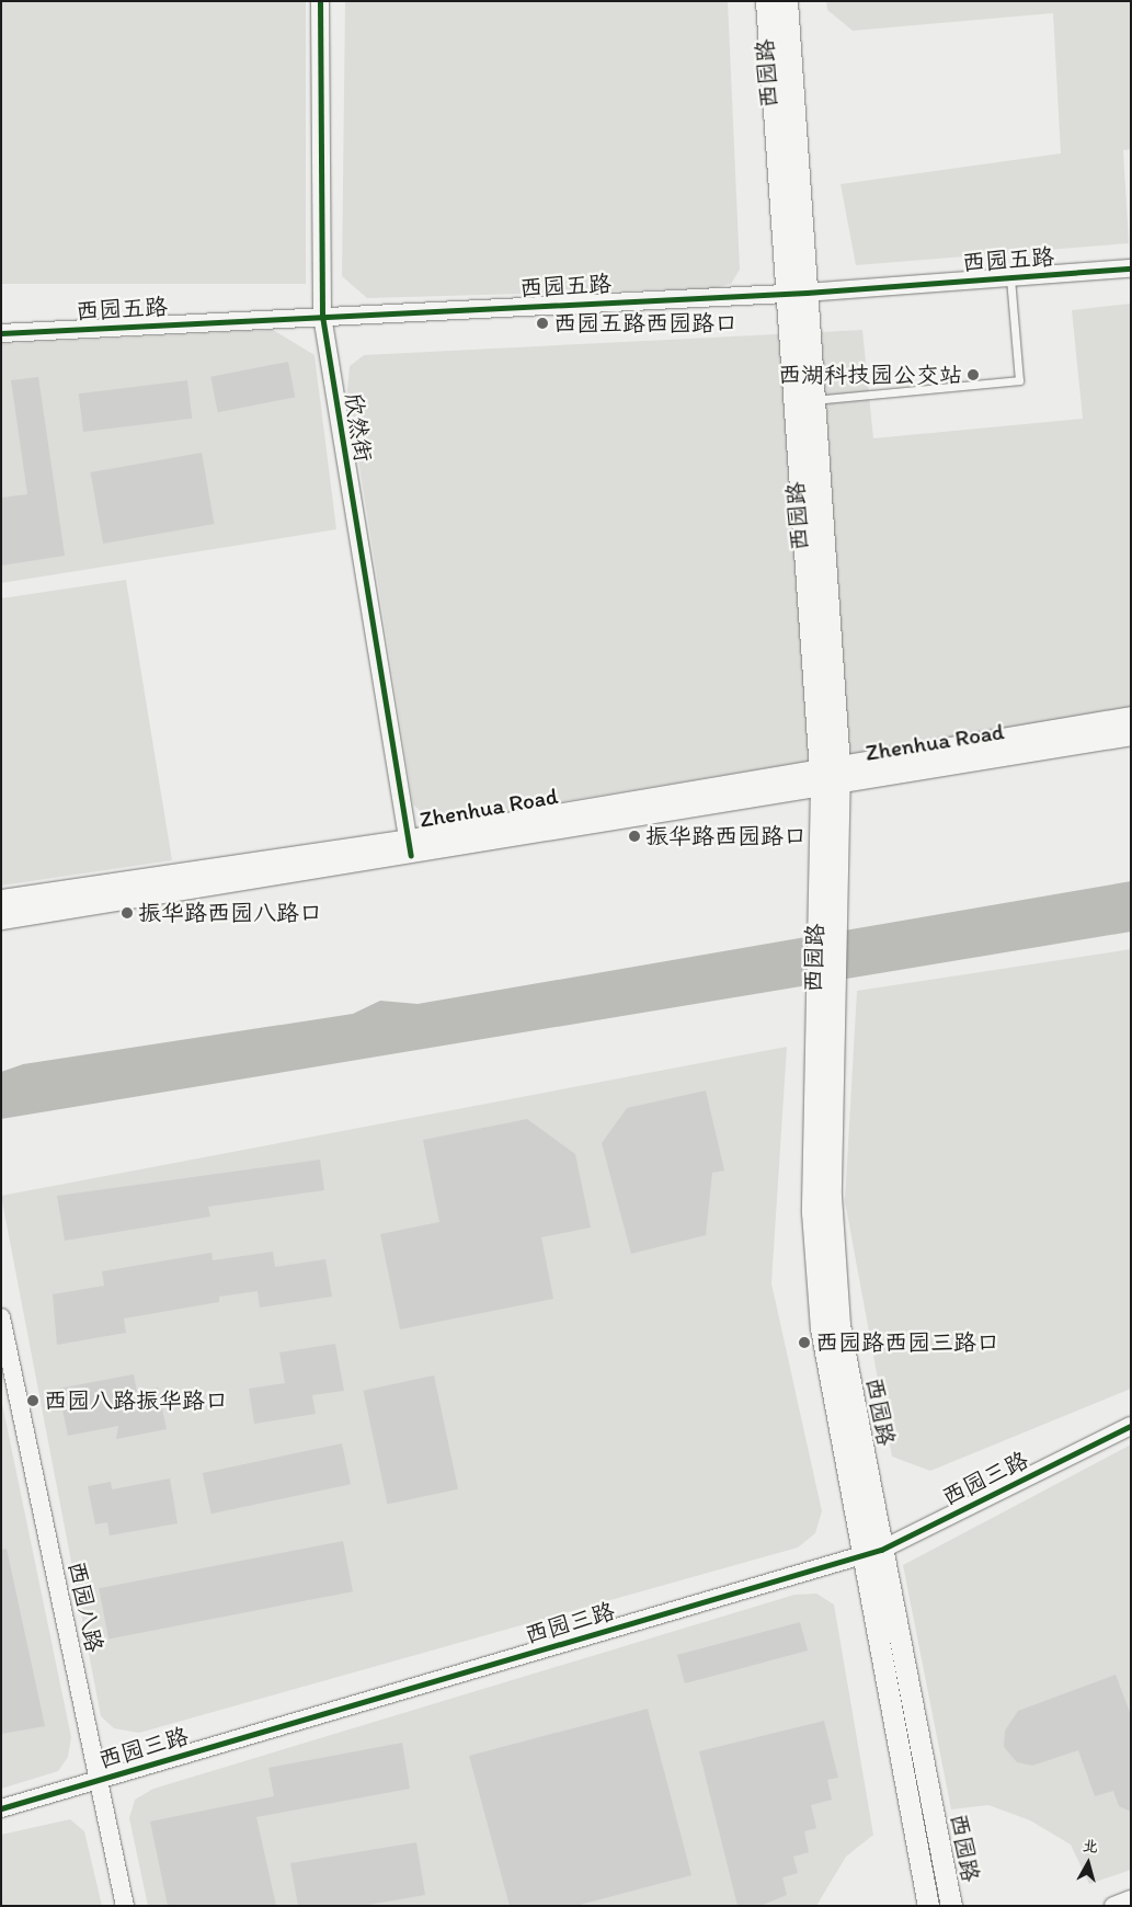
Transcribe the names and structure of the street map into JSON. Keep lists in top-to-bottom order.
{
  "streets": {
    "main road": ["西园路", "Zhenhua Road"],
    "street": [
      "西园五路",
      "欣然街",
      "西园三路",
      "西园八路"
    ]
  },
  "crossings": [
    ["西园路", "西园五路"],
    ["西园路", "Zhenhua Road"],
    ["西园路", "西园三路"],
    ["西园五路", "欣然街"],
    ["欣然街", "Zhenhua Road"],
    ["西园三路", "西园八路"]
  ],
  "places": [
    "西园五路西园路口",
    "西湖科技园公交站",
    "振华路西园路口",
    "振华路西园八路口",
    "西园路西园三路口",
    "西园八路振华路口"
  ],
  "north": "top"
}
